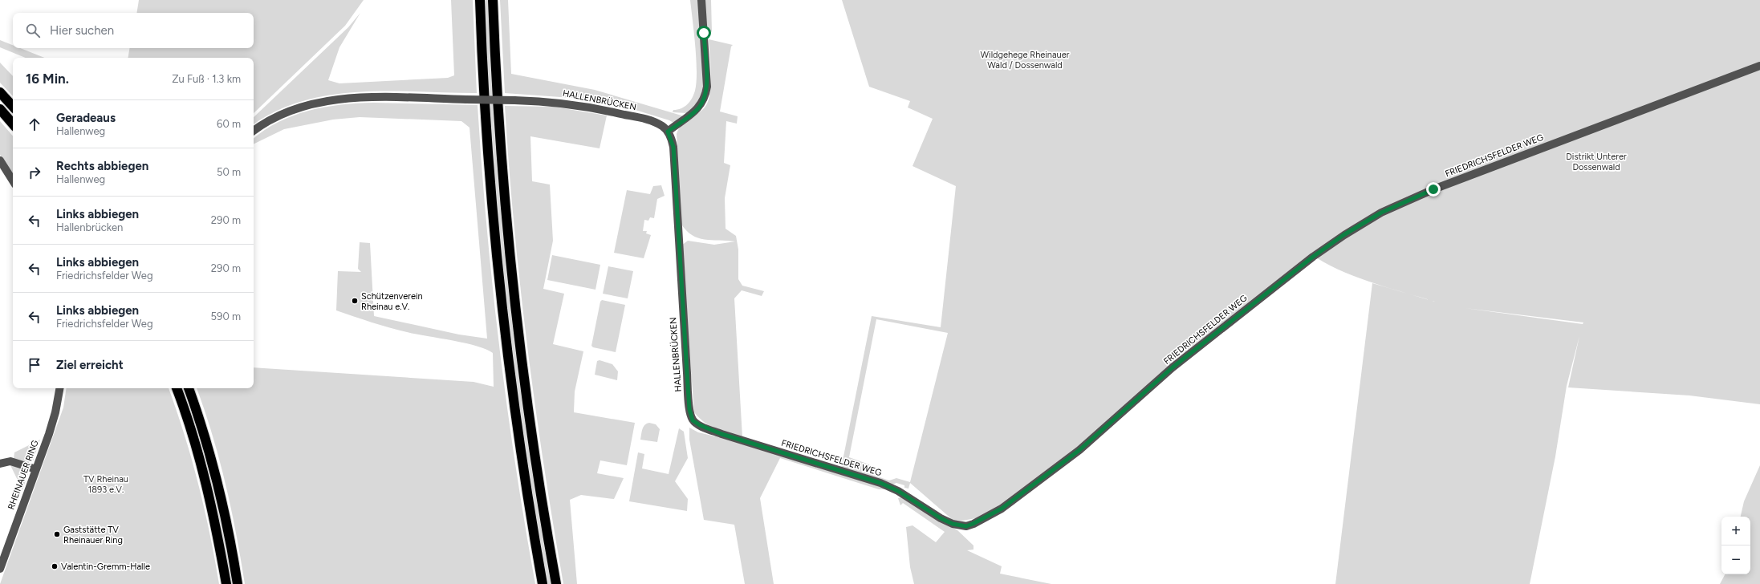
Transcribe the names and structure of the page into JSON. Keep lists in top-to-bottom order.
{
  "streets": {
    "street": ["HALLENBRÜCKEN", "FRIEDRICHSFELDER WEG", "RHEINAUER RING"]
  },
  "crossings": [
    ["HALLENBRÜCKEN", "FRIEDRICHSFELDER WEG"]
  ],
  "parks": ["Wildgehege Rheinauer Wald / Dossenwald", "Distrikt Unterer Dossenwald", "TV Rheinau 1893 e.V."],
  "places": ["Schützenverein Rheinau e.V.", "Gaststätte TV Rheinauer Ring", "Valentin-Gremm-Halle"],
  "page": {
    "search": "Hier suchen",
    "heading": ["16 Min.", "Zu Fuß · 1.3 km"],
    "list": [
      ["Geradeaus", "Hallenweg", "60 m"],
      ["Rechts abbiegen", "Hallenweg", "50 m"],
      ["Links abbiegen", "Hallenbrücken", "290 m"],
      ["Links abbiegen", "Friedrichsfelder Weg", "290 m"],
      ["Links abbiegen", "Friedrichsfelder Weg", "590 m"],
      "Ziel erreicht"
    ],
    "map_buttons": ["+", "−"]
  }
}
